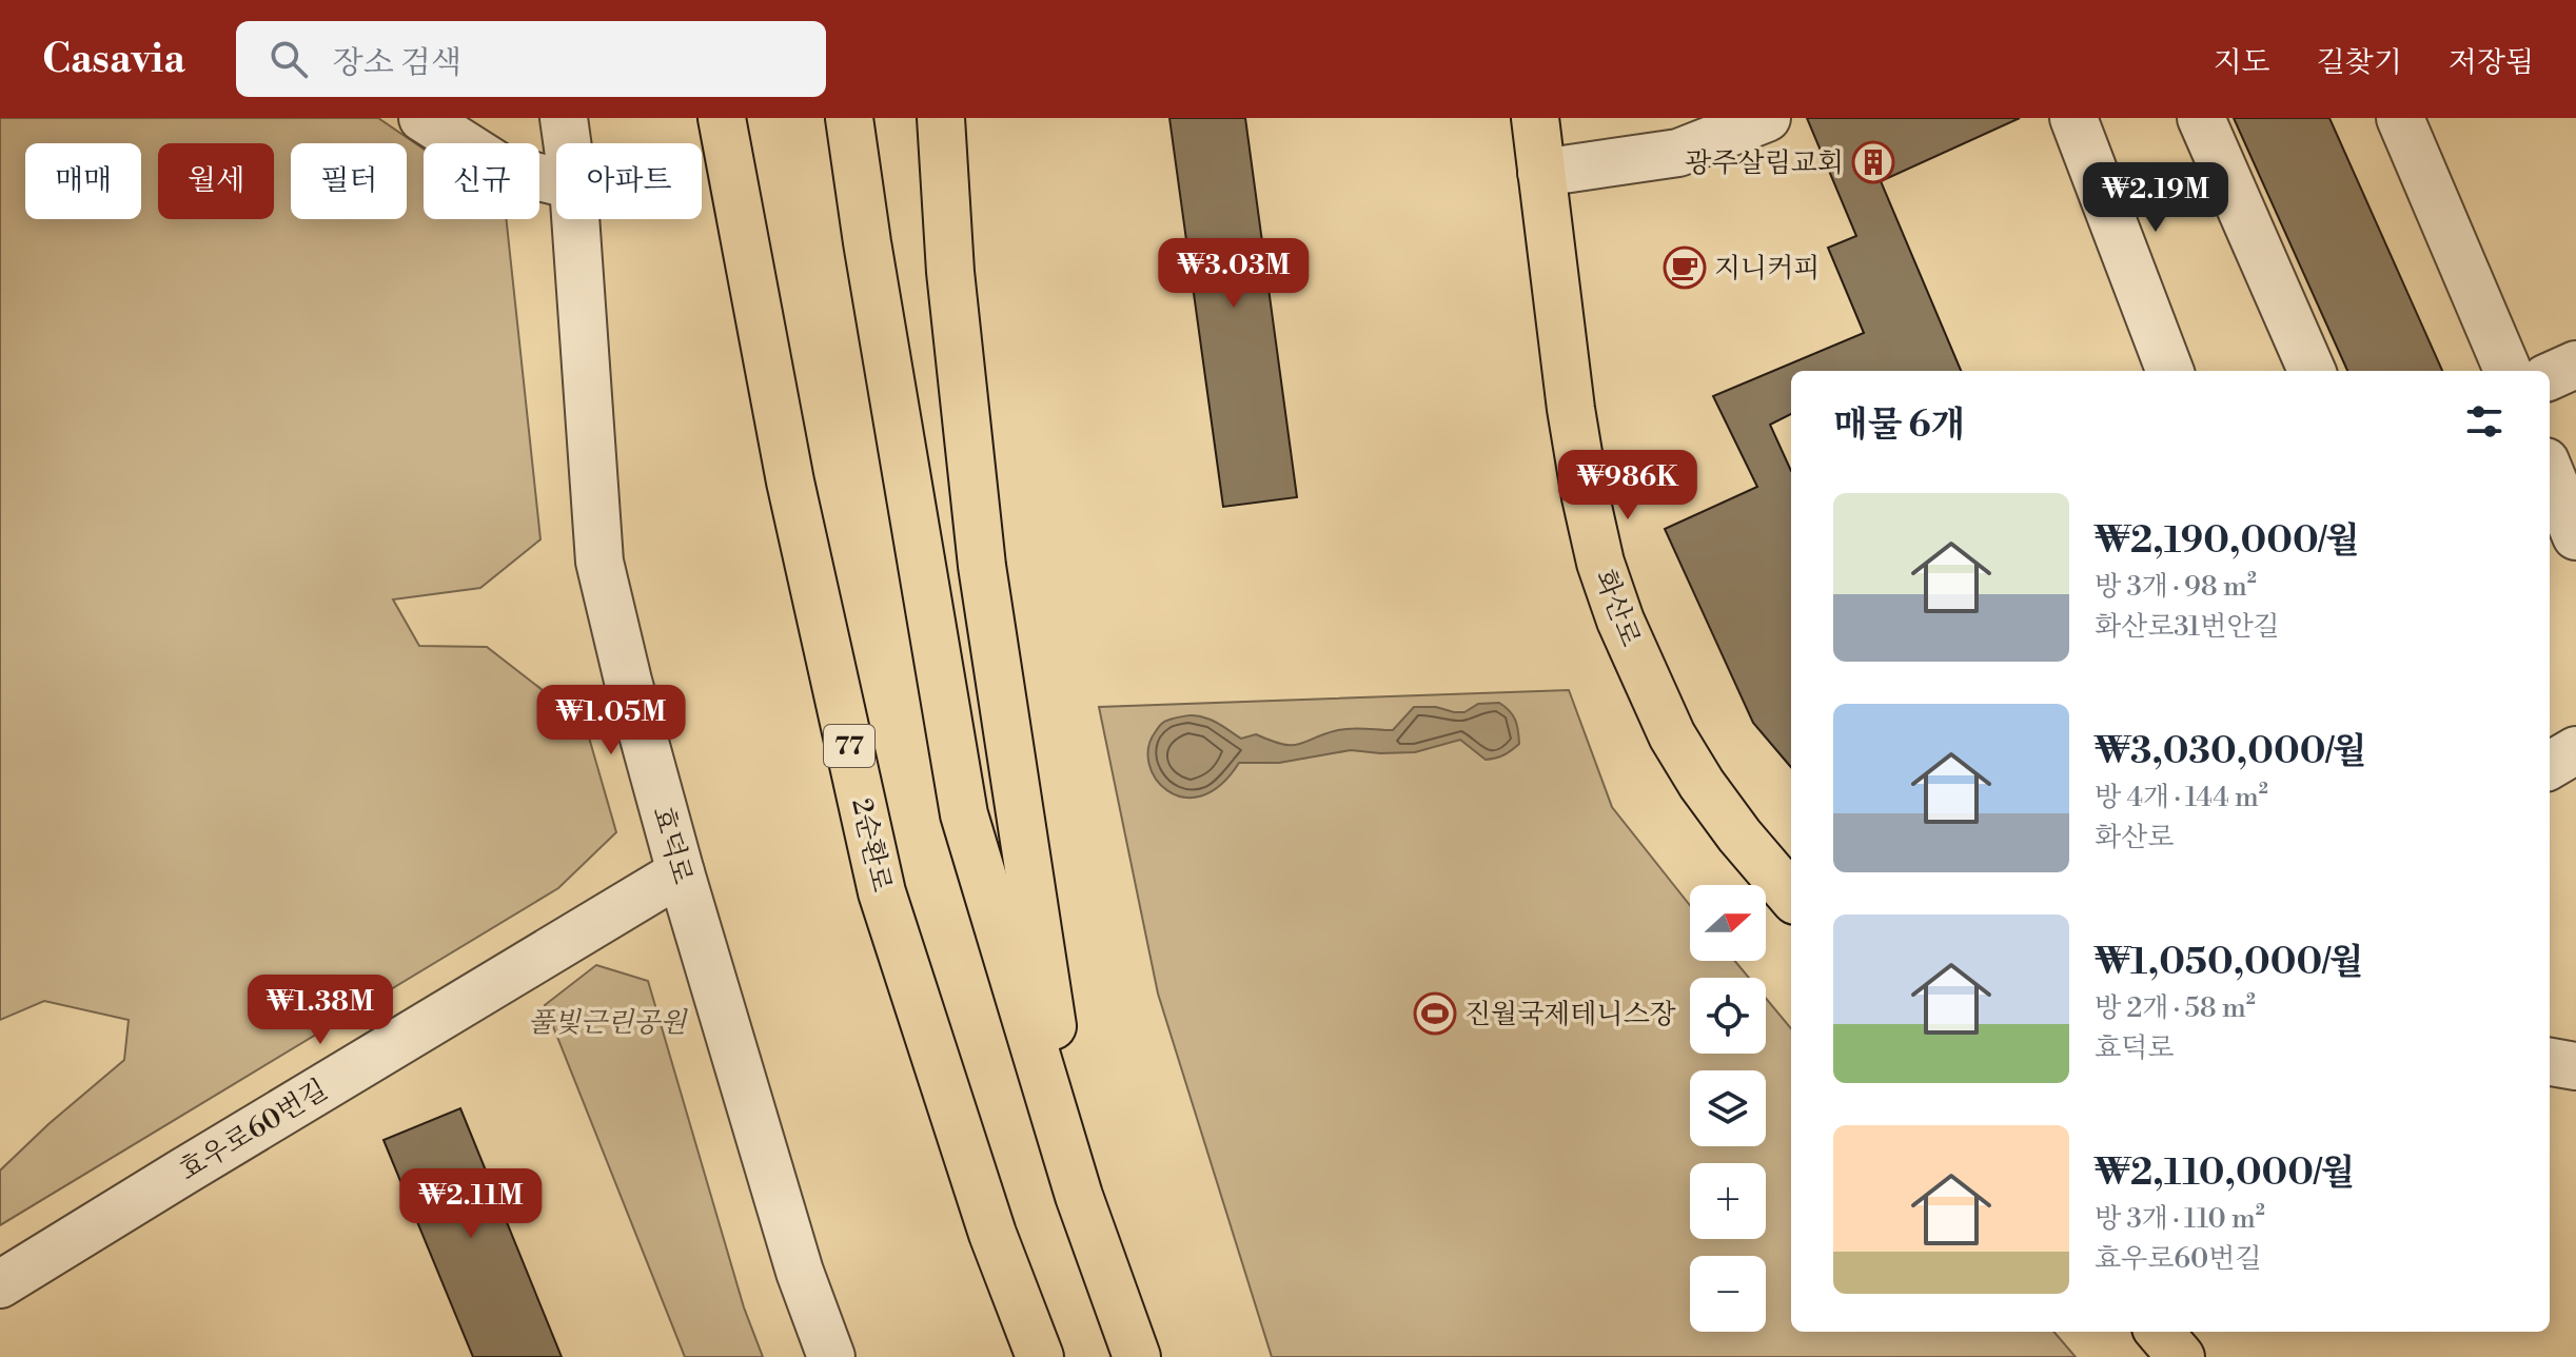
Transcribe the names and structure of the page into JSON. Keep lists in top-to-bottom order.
{
  "streets": {
    "main road": ["화산로", "77", "2순환로"],
    "street": ["효덕로", "효우로60번길"]
  },
  "crossings": [
    ["효덕로", "효우로60번길"]
  ],
  "parks": ["풀빛근린공원"],
  "places": {
    "building": ["광주살림교회"],
    "cafe": ["지니커피"],
    "sports": ["진월국제테니스장"]
  },
  "north": "right",
  "page": {
    "header": "Casavia",
    "search": "장소 검색",
    "nav": ["지도", "길찾기", "저장됨"],
    "chip": [
      "매매",
      "월세",
      "필터",
      "신규",
      "아파트"
    ],
    "price": [
      "₩2.19M",
      "₩3.03M",
      "₩986K",
      "₩1.05M",
      "₩1.38M",
      "₩2.11M"
    ],
    "heading": "매물 6개",
    "list": [
      {
        "name": "₩2,190,000/월",
        "note": "방 3개 · 98 m² · 화산로31번안길"
      },
      {
        "name": "₩3,030,000/월",
        "note": "방 4개 · 144 m² · 화산로"
      },
      {
        "name": "₩1,050,000/월",
        "note": "방 2개 · 58 m² · 효덕로"
      },
      {
        "name": "₩2,110,000/월",
        "note": "방 3개 · 110 m² · 효우로60번길"
      }
    ],
    "map_buttons": ["+", "−"]
  }
}
